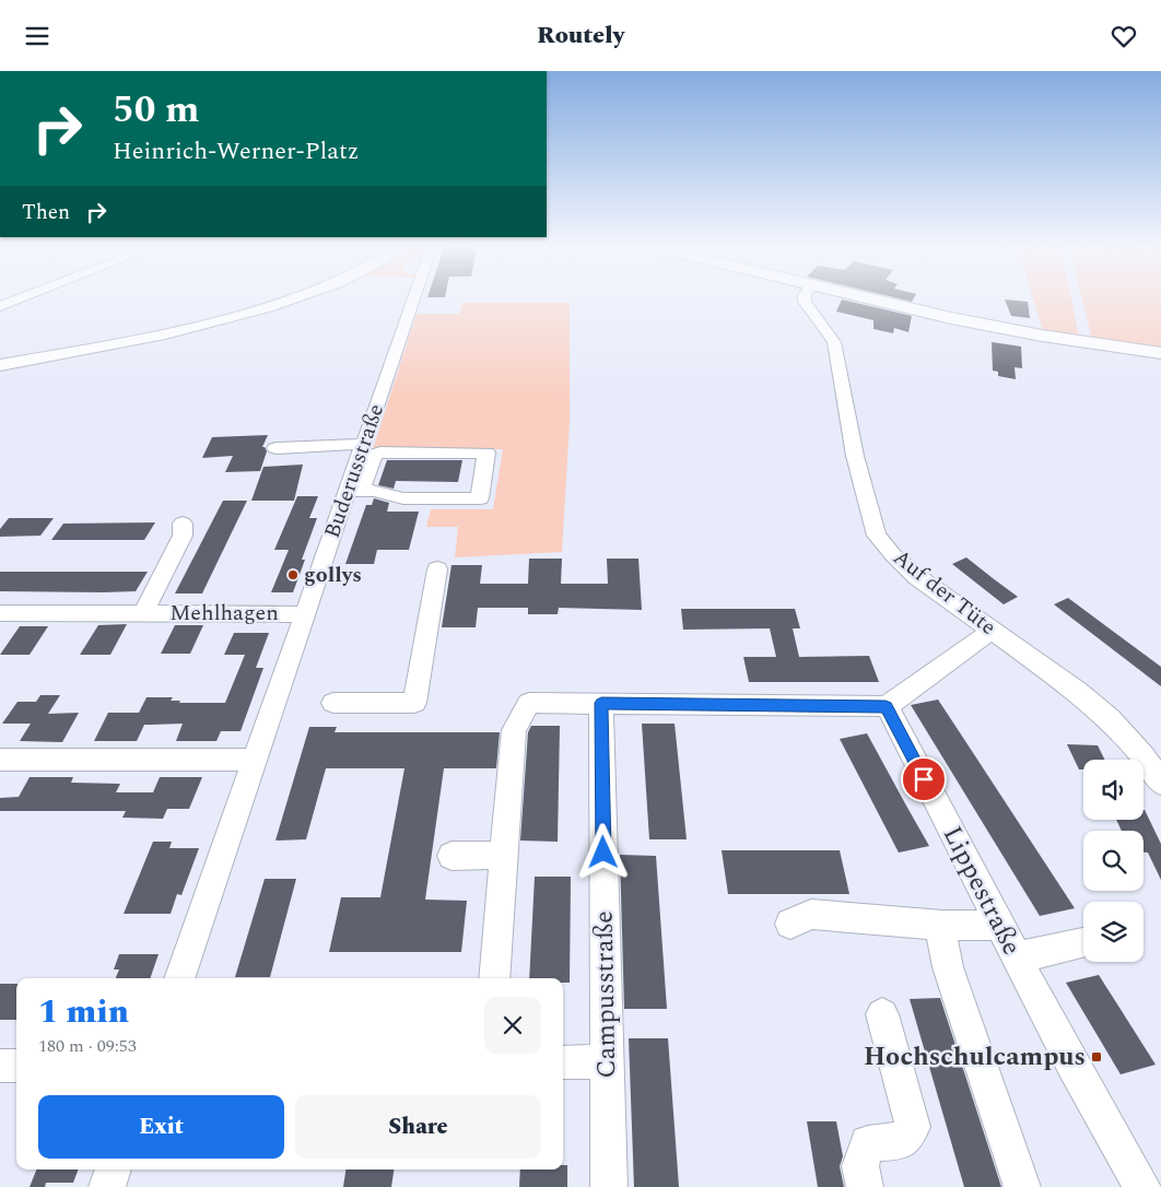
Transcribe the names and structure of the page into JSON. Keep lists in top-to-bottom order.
{
  "streets": {
    "street": [
      "Buderusstraße",
      "Auf der Tüte",
      "Mehlhagen",
      "Lippestraße",
      "Campusstraße"
    ]
  },
  "crossings": [
    ["Buderusstraße", "Mehlhagen"]
  ],
  "places": {
    "other": ["gollys"],
    "transit": ["Hochschulcampus"]
  },
  "page": {
    "header": "Routely",
    "turn": ["50 m", "Heinrich-Werner-Platz"],
    "then": "Then",
    "heading": ["1 min", "180 m · 09:53"],
    "buttons": ["Exit", "Share"]
  }
}
